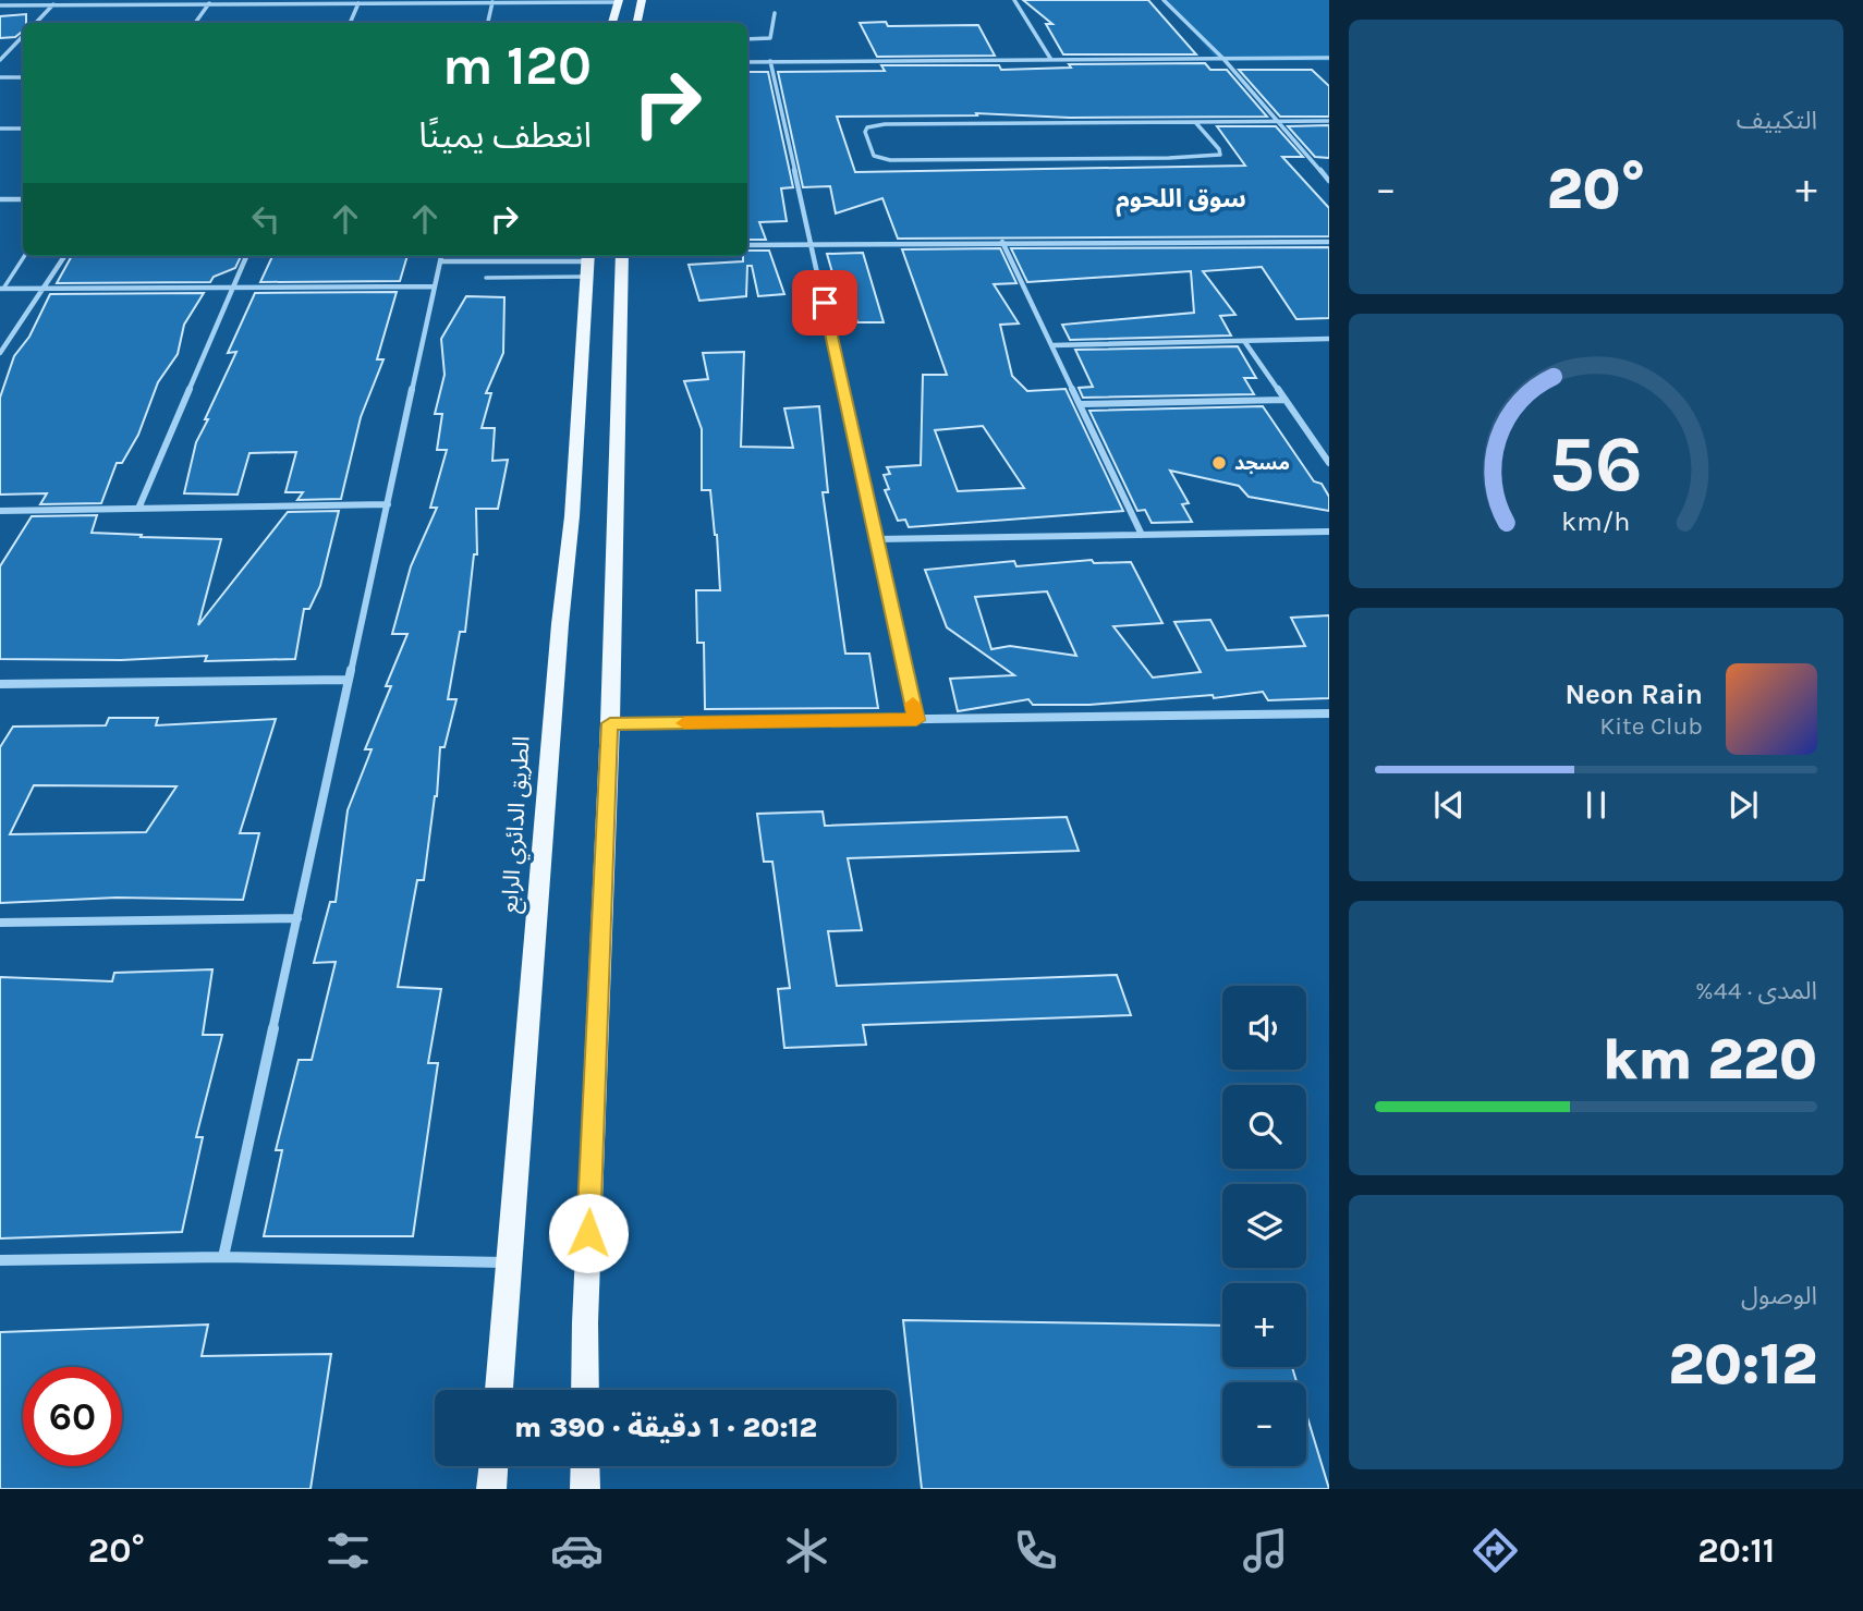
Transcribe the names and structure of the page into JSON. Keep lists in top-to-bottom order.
{
  "streets": {
    "main road": ["الطريق الدائري الرابع"]
  },
  "districts": ["سوق اللحوم"],
  "places": ["مسجد"],
  "page": {
    "tile": [
      "التكييف",
      ["المدى · 44%", "220 km"],
      ["الوصول", "20:12"]
    ],
    "turn": ["120 m", "انعطف يمينًا"],
    "heat": ["−", "20°", "+"],
    "song": ["Neon Rain", "Kite Club"],
    "map_buttons": ["+", "−"],
    "limit": "60",
    "trip": "20:12 · 1 دقيقة · 390 m",
    "tabs": ["20:11", "20°"],
    "gauge": ["56", "km/h"]
  }
}
